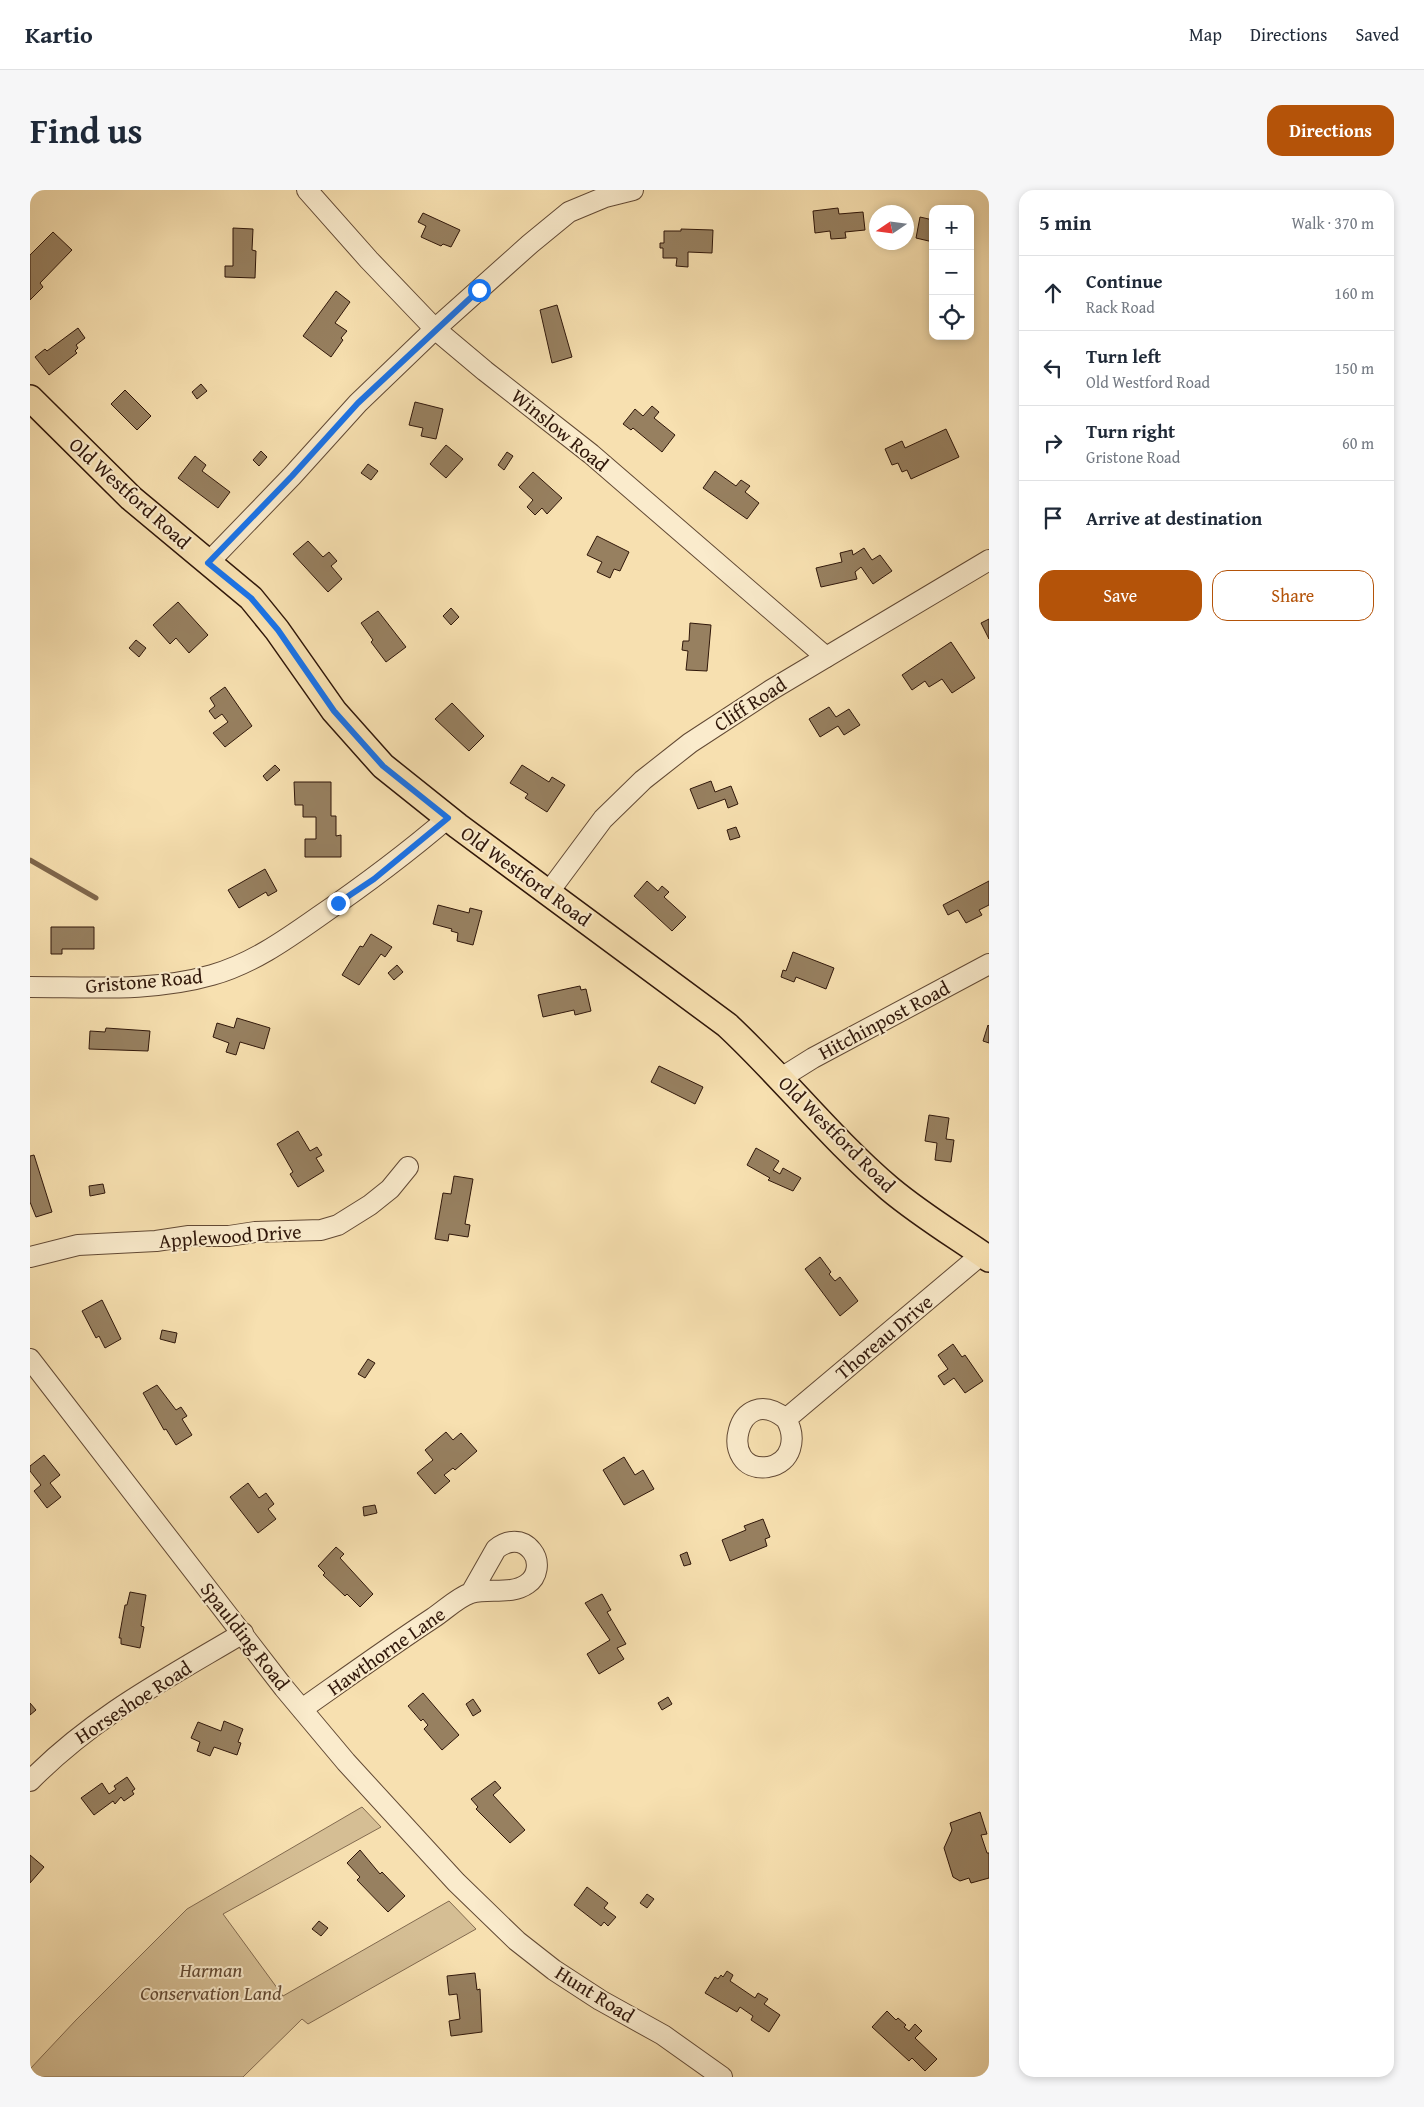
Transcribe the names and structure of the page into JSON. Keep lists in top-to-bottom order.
{
  "streets": {
    "main road": ["Old Westford Road"],
    "street": [
      "Winslow Road",
      "Cliff Road",
      "Gristone Road",
      "Hitchinpost Road",
      "Applewood Drive",
      "Thoreau Drive",
      "Spaulding Road",
      "Hawthorne Lane",
      "Horseshoe Road",
      "Hunt Road"
    ]
  },
  "crossings": [
    ["Winslow Road", "Cliff Road"],
    ["Old Westford Road", "Cliff Road"],
    ["Old Westford Road", "Gristone Road"],
    ["Old Westford Road", "Hitchinpost Road"],
    ["Old Westford Road", "Thoreau Drive"],
    ["Spaulding Road", "Hawthorne Lane"],
    ["Spaulding Road", "Horseshoe Road"],
    ["Spaulding Road", "Hunt Road"]
  ],
  "parks": ["Harman Conservation Land"],
  "north": "left",
  "page": {
    "header": "Kartio",
    "nav": ["Map", "Directions", "Saved"],
    "title": "Find us",
    "buttons": [
      "Directions",
      ["Save", "Share"]
    ],
    "heading": ["5 min", "Walk · 370 m"],
    "map_buttons": ["+", "−"],
    "list": [
      ["Continue", "Rack Road", "160 m"],
      ["Turn left", "Old Westford Road", "150 m"],
      ["Turn right", "Gristone Road", "60 m"],
      "Arrive at destination"
    ]
  }
}
